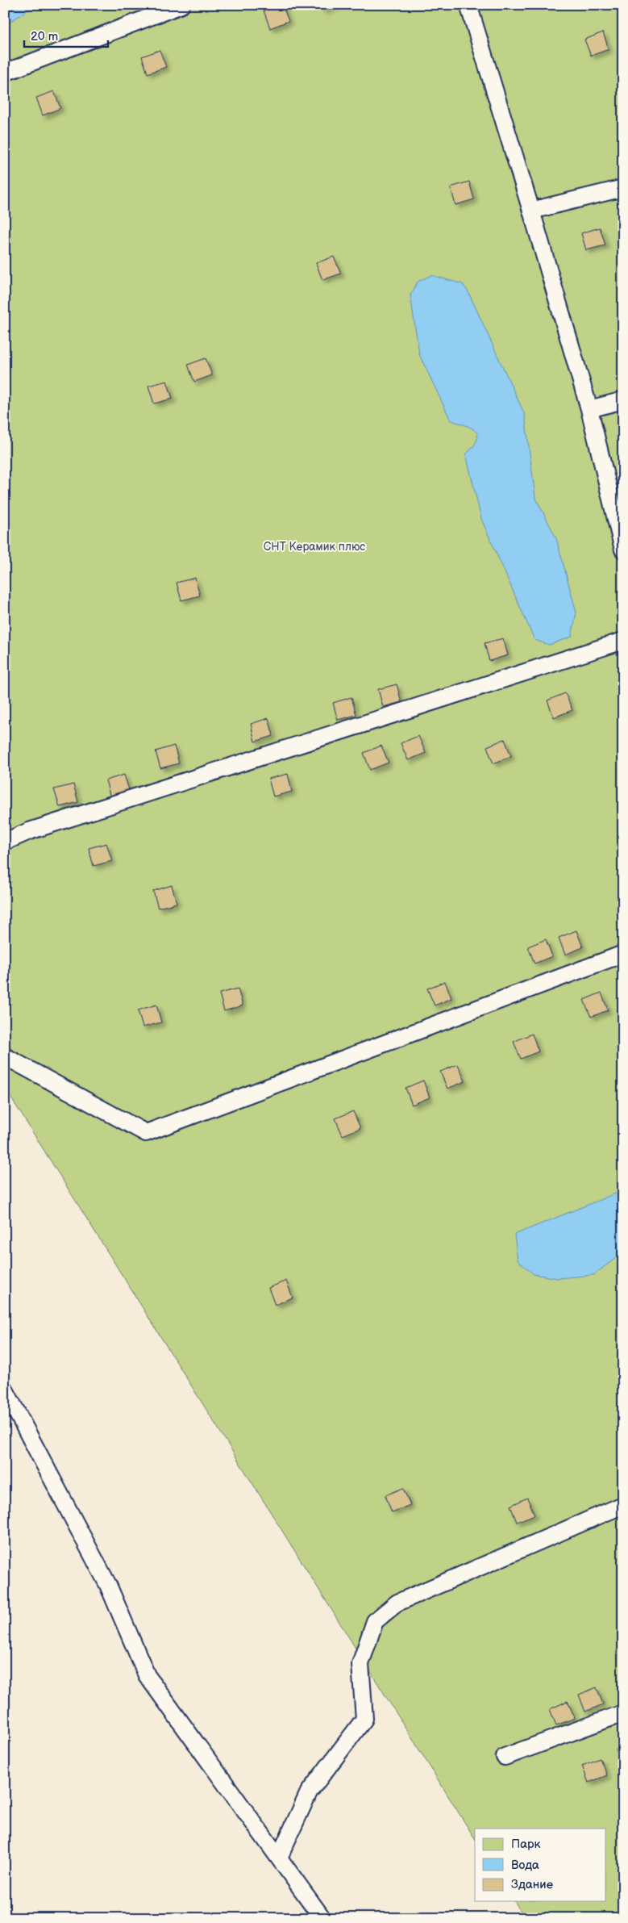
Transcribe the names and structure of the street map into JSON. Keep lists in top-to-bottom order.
{
  "parks": ["СНТ Керамик плюс"],
  "legend": ["Парк", "Вода", "Здание"],
  "scale_bar": "20 m"
}
